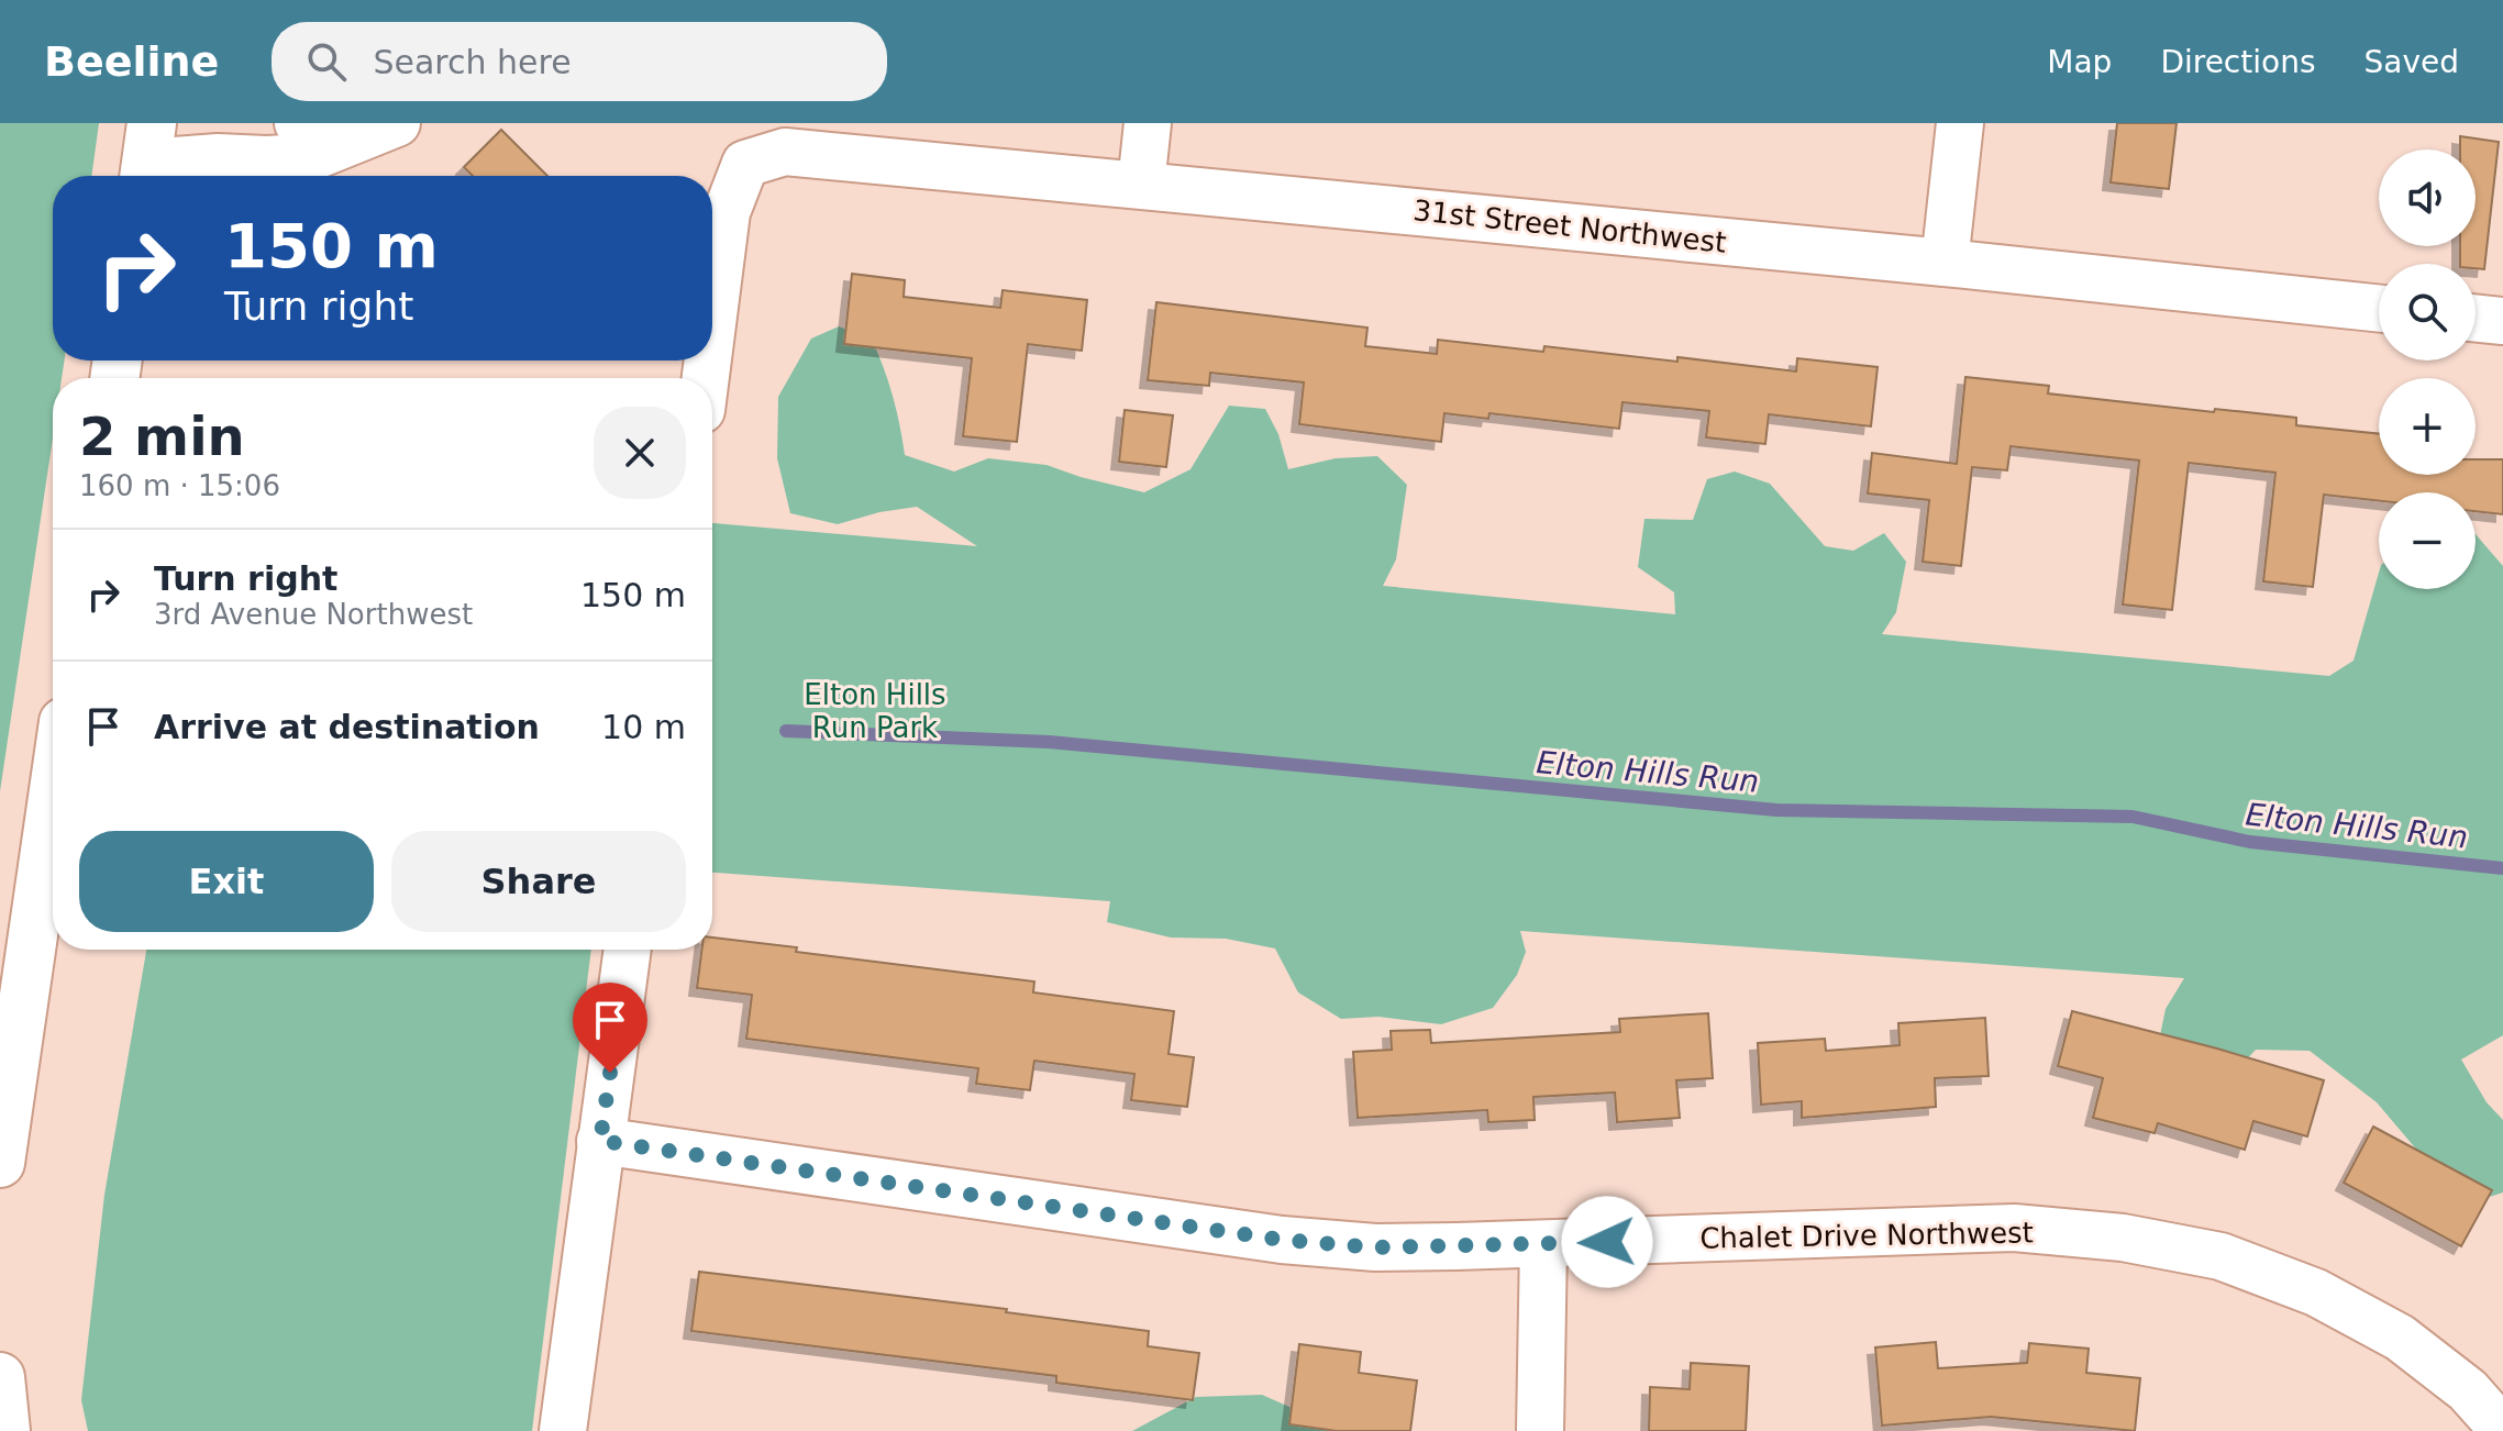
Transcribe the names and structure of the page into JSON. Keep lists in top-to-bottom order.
{
  "streets": {
    "street": ["31st Street Northwest", "Chalet Drive Northwest"]
  },
  "water": ["Elton Hills Run"],
  "parks": ["Elton Hills Run Park"],
  "page": {
    "header": "Beeline",
    "search": "Search here",
    "nav": ["Map", "Directions", "Saved"],
    "map_buttons": ["+", "−"],
    "turn": ["150 m", "Turn right"],
    "heading": ["2 min", "160 m · 15:06"],
    "list": [
      {
        "name": "Turn right",
        "note": "3rd Avenue Northwest",
        "value": "150 m"
      },
      {
        "name": "Arrive at destination",
        "value": "10 m"
      }
    ],
    "buttons": ["Exit", "Share"]
  }
}
